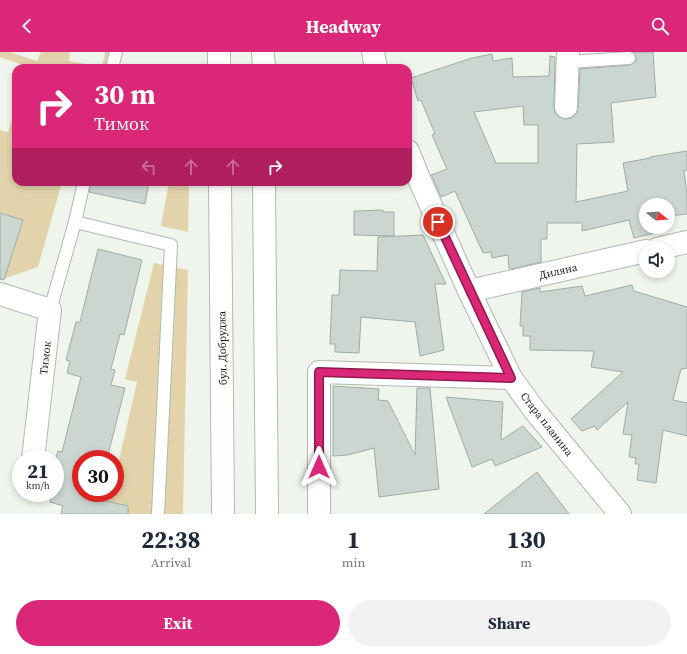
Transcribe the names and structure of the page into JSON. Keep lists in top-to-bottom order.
{
  "streets": {
    "street": [
      "Диляна",
      "бул. Добруджа",
      "Тимок",
      "Стара планина"
    ]
  },
  "crossings": [
    ["Диляна", "Стара планина"]
  ],
  "north": "right",
  "page": {
    "header": "Headway",
    "turn": ["30 m", "Тимок"],
    "speed": "21 km/h",
    "limit": "30",
    "eta": [
      "22:38",
      "Arrival",
      "1",
      "min",
      "130",
      "m"
    ],
    "buttons": ["Exit", "Share"]
  }
}
